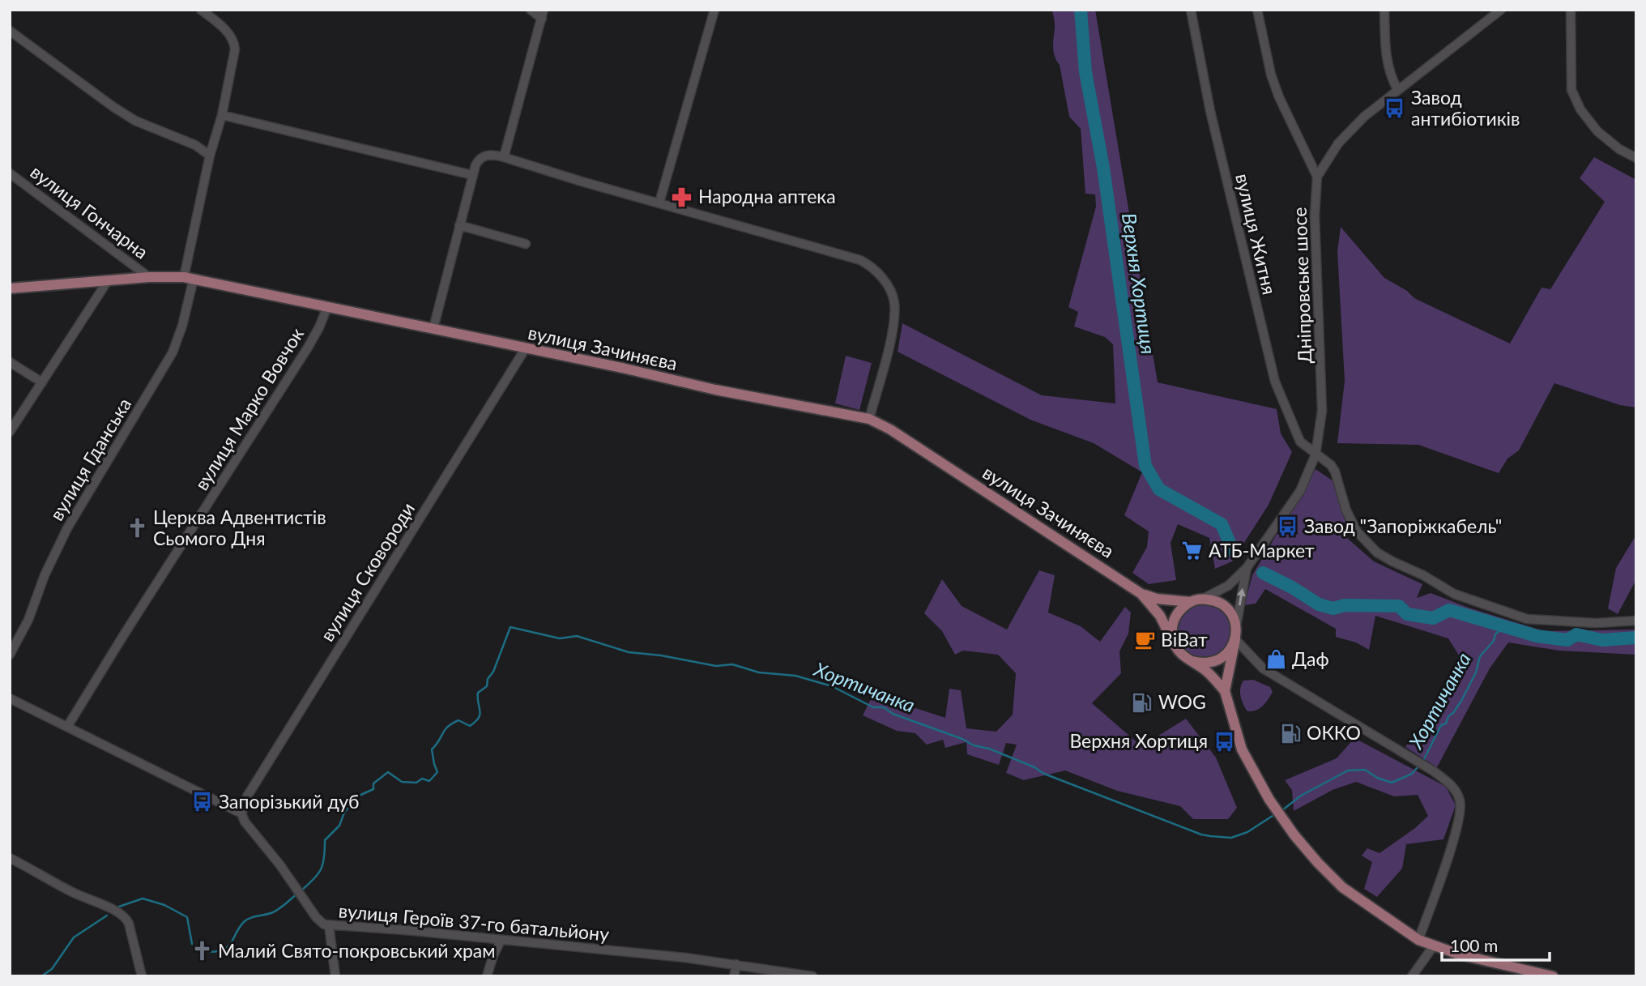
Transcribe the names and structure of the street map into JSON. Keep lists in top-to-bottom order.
{
  "streets": {
    "main road": ["вулиця Зачиняєва"],
    "street": [
      "вулиця Гончарна",
      "вулиця Житня",
      "Дніпровське шосе",
      "вулиця Марко Вовчок",
      "вулиця Гданська",
      "вулиця Сковороди",
      "вулиця Героїв 37-го батальйону"
    ]
  },
  "crossings": [
    ["вулиця Гончарна", "вулиця Зачиняєва"],
    ["вулиця Житня", "Дніпровське шосе"],
    ["вулиця Зачиняєва", "вулиця Марко Вовчок"],
    ["вулиця Зачиняєва", "вулиця Гданська"],
    ["вулиця Зачиняєва", "вулиця Сковороди"],
    ["вулиця Марко Вовчок", "вулиця Героїв 37-го батальйону"],
    ["вулиця Сковороди", "вулиця Героїв 37-го батальйону"]
  ],
  "water": ["Верхня Хортиця", "Хортичанка"],
  "places": {
    "bus stop": [
      "Завод антибіотиків",
      "Завод \"Запоріжкабель\"",
      "Верхня Хортиця",
      "Запорізький дуб"
    ],
    "pharmacy": ["Народна аптека"],
    "church": ["Церква Адвентистів Сьомого Дня", "Малий Свято-покровський храм"],
    "supermarket": ["АТБ-Маркет"],
    "cafe": ["ВіВат"],
    "shop": ["Даф"],
    "fuel station": ["WOG", "ОККО"]
  },
  "scale_bar": "100 m"
}
